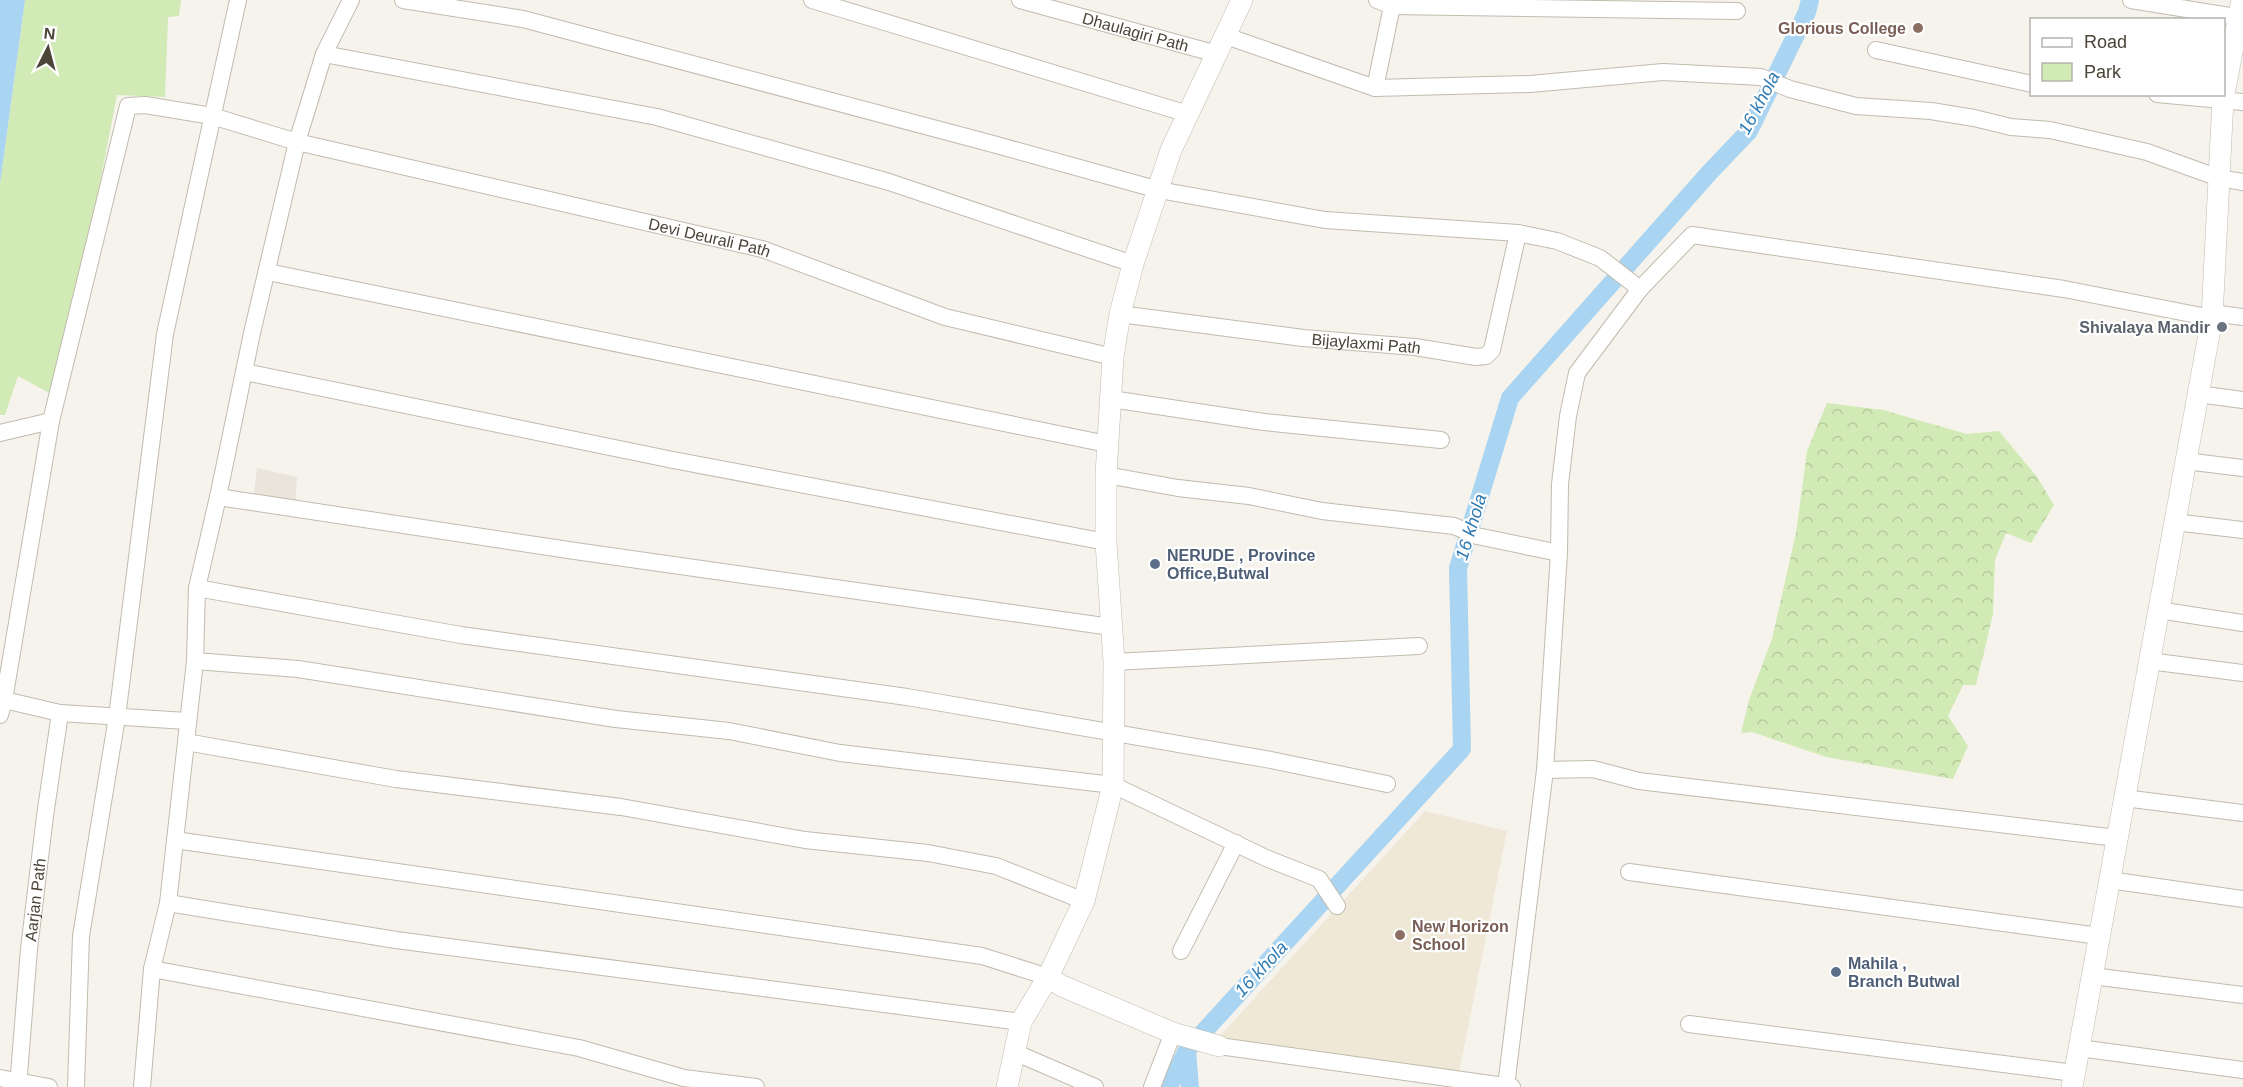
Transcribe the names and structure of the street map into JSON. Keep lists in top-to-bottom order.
{
  "streets": {
    "street": [
      "Dhaulagiri Path",
      "Devi Deurali Path",
      "Bijaylaxmi Path",
      "Aarjan Path"
    ]
  },
  "water": ["16 khola"],
  "places": [
    "Glorious College",
    "Shivalaya Mandir",
    "NERUDE , Province Office,Butwal",
    "New Horizon School",
    "Mahila , Branch Butwal"
  ],
  "legend": ["Road", "Park"],
  "north": "top"
}
